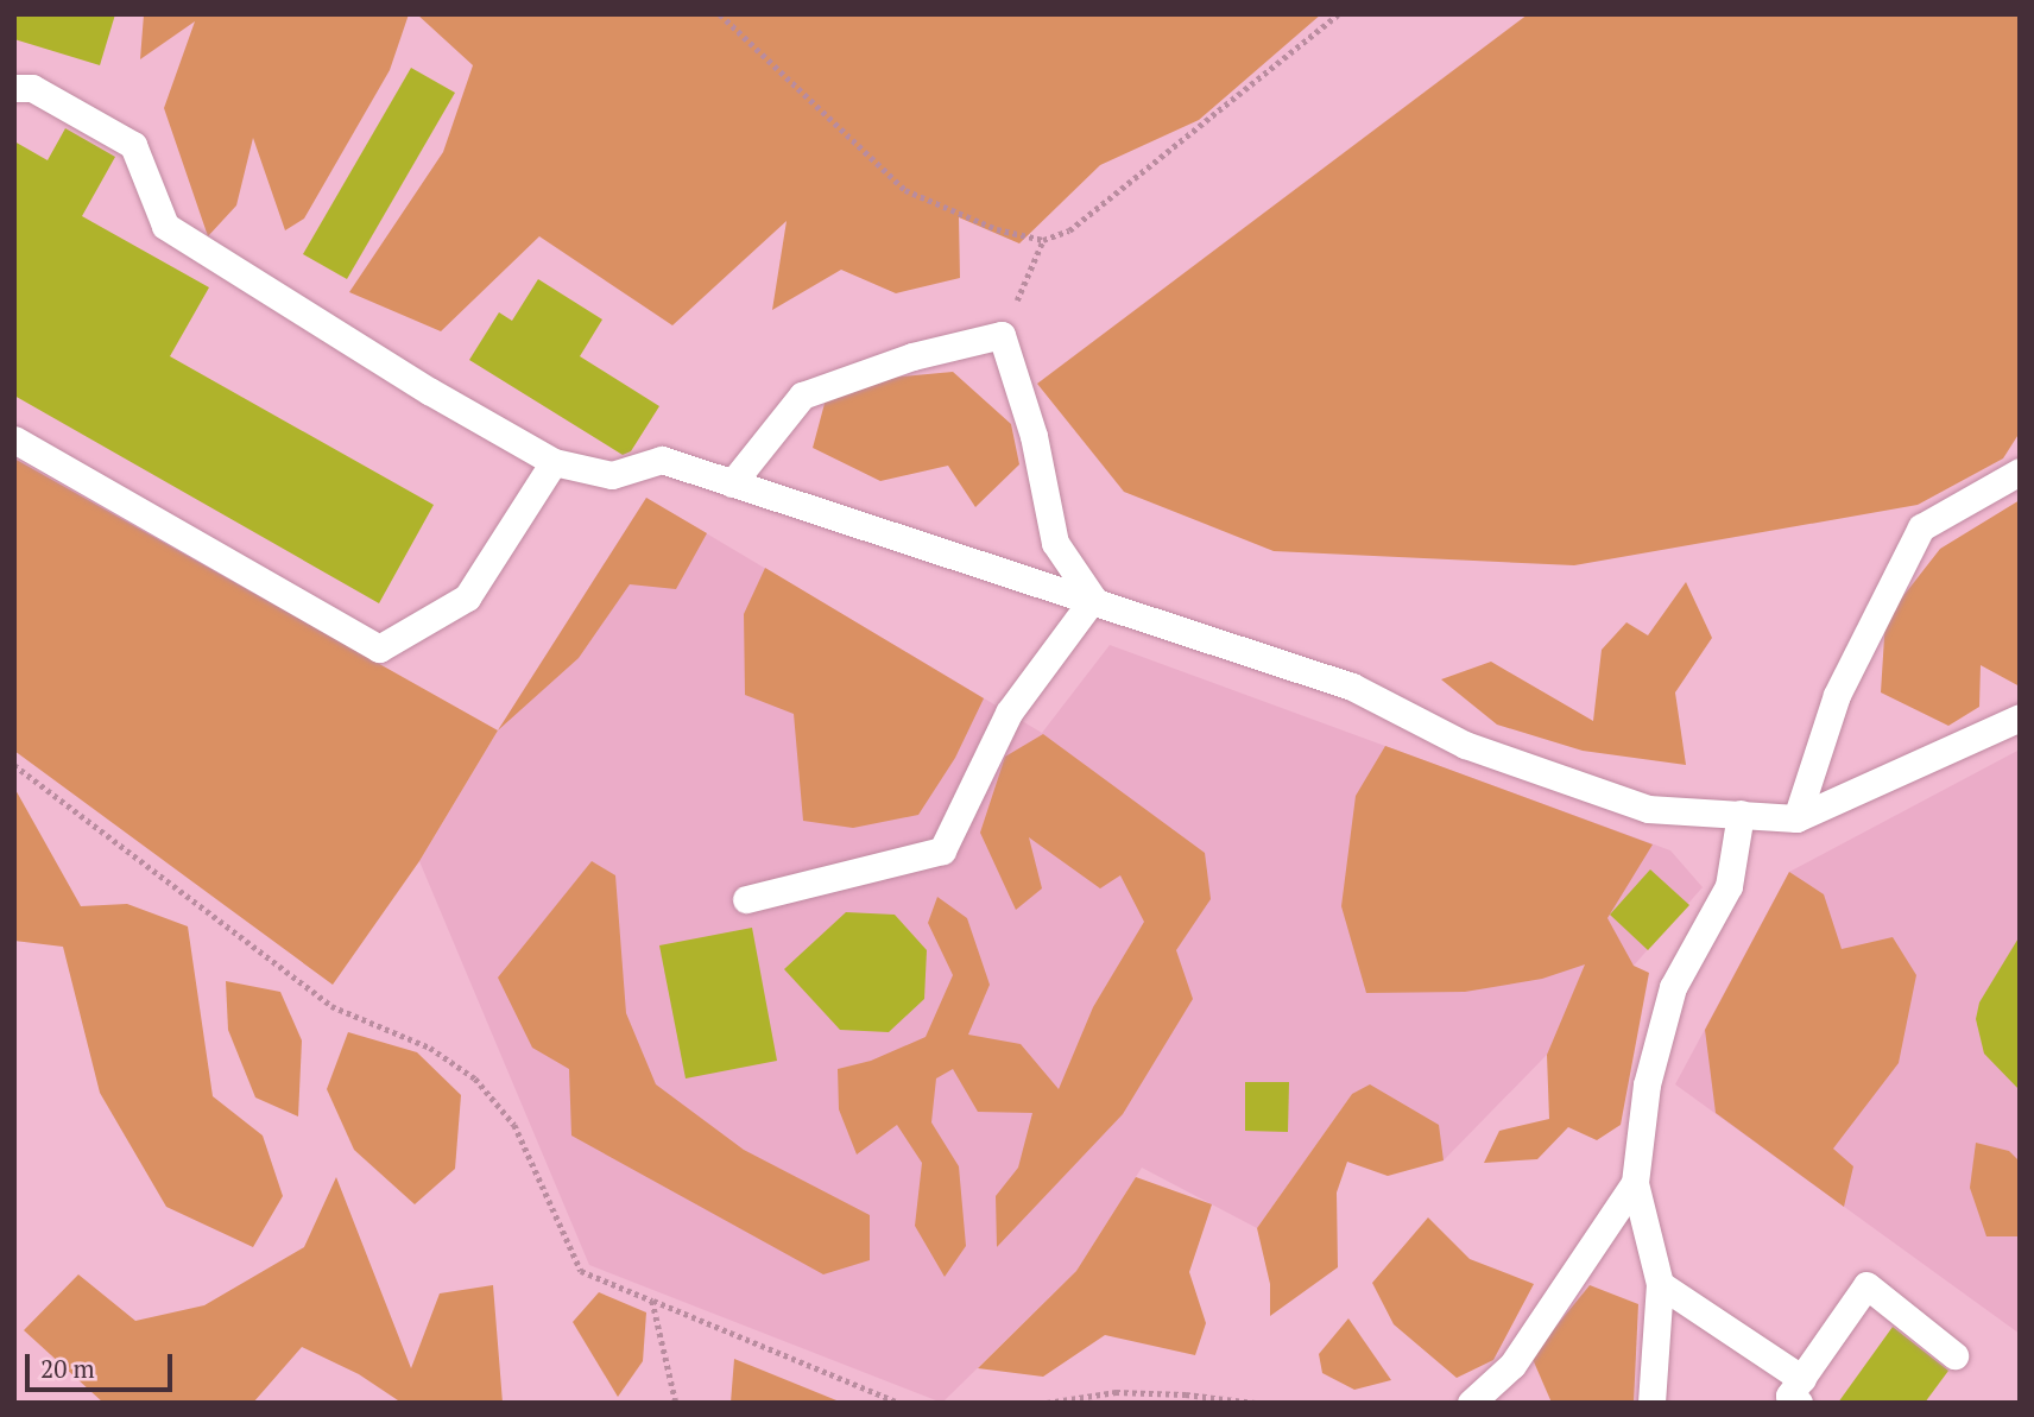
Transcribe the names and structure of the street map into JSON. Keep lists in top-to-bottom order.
{
  "scale_bar": "20 m"
}
